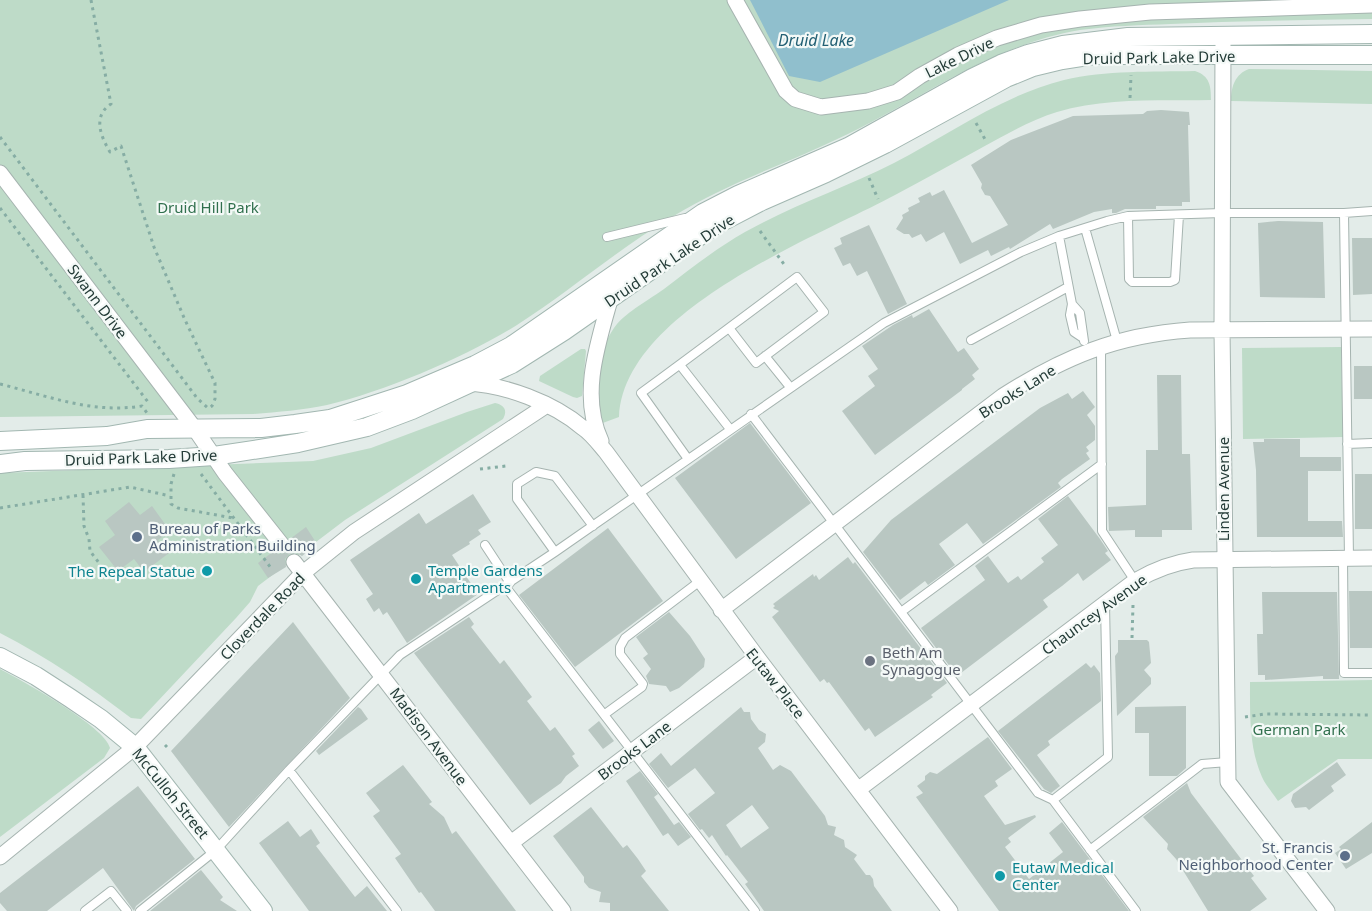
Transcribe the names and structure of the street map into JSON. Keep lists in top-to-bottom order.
{
  "streets": {
    "main road": ["Druid Park Lake Drive", "McCulloh Street"],
    "street": [
      "Lake Drive",
      "Swann Drive",
      "Brooks Lane",
      "Linden Avenue",
      "Chauncey Avenue",
      "Cloverdale Road",
      "Eutaw Place",
      "Madison Avenue"
    ]
  },
  "crossings": [
    ["Druid Park Lake Drive", "Swann Drive"],
    ["Druid Park Lake Drive", "Linden Avenue"],
    ["Druid Park Lake Drive", "Eutaw Place"],
    ["Brooks Lane", "Linden Avenue"],
    ["Brooks Lane", "Eutaw Place"],
    ["Brooks Lane", "Madison Avenue"],
    ["Linden Avenue", "Chauncey Avenue"],
    ["Chauncey Avenue", "Eutaw Place"],
    ["Cloverdale Road", "Eutaw Place"],
    ["Cloverdale Road", "Madison Avenue"],
    ["Cloverdale Road", "McCulloh Street"]
  ],
  "water": ["Druid Lake"],
  "parks": ["Druid Hill Park", "German Park"],
  "places": [
    "Bureau of Parks Administration Building",
    "The Repeal Statue",
    "Temple Gardens Apartments",
    "Beth Am Synagogue",
    "St. Francis Neighborhood Center",
    "Eutaw Medical Center"
  ]
}
